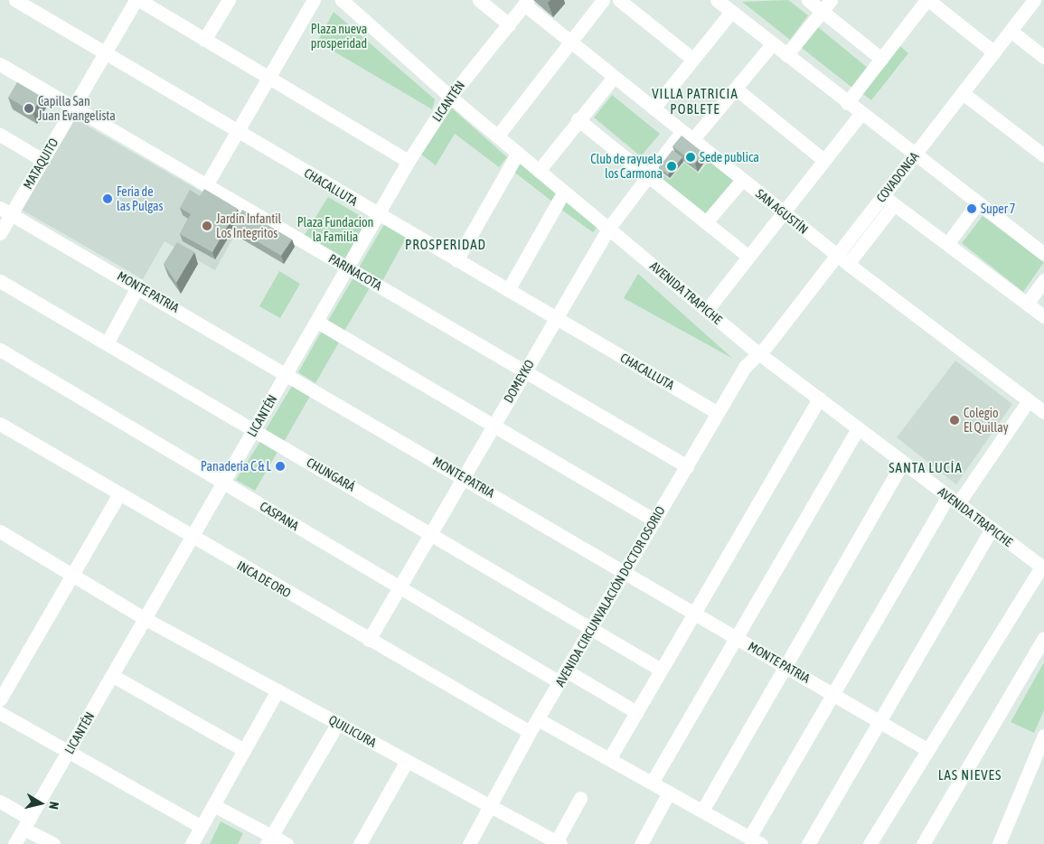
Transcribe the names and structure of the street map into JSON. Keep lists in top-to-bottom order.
{
  "streets": {
    "street": [
      "LICANTÉN",
      "MATAQUITO",
      "COVADONGA",
      "CHACALLUTA",
      "SAN AGUSTÍN",
      "PARINACOTA",
      "MONTE PATRIA",
      "AVENIDA TRAPICHE",
      "DOMEYKO",
      "CHUNGARÁ",
      "CASPANA",
      "INCA DE ORO",
      "AVENIDA CIRCUNVALACIÓN DOCTOR OSORIO",
      "QUILICURA"
    ]
  },
  "crossings": [
    ["LICANTÉN", "CHACALLUTA"],
    ["LICANTÉN", "SAN AGUSTÍN"],
    ["LICANTÉN", "PARINACOTA"],
    ["LICANTÉN", "MONTE PATRIA"],
    ["LICANTÉN", "AVENIDA TRAPICHE"],
    ["LICANTÉN", "CHUNGARÁ"],
    ["LICANTÉN", "CASPANA"],
    ["LICANTÉN", "INCA DE ORO"],
    ["LICANTÉN", "QUILICURA"],
    ["MATAQUITO", "CHACALLUTA"],
    ["MATAQUITO", "PARINACOTA"],
    ["MATAQUITO", "MONTE PATRIA"],
    ["COVADONGA", "SAN AGUSTÍN"],
    ["COVADONGA", "AVENIDA TRAPICHE"],
    ["COVADONGA", "AVENIDA CIRCUNVALACIÓN DOCTOR OSORIO"],
    ["CHACALLUTA", "DOMEYKO"],
    ["CHACALLUTA", "AVENIDA CIRCUNVALACIÓN DOCTOR OSORIO"],
    ["SAN AGUSTÍN", "DOMEYKO"],
    ["PARINACOTA", "DOMEYKO"],
    ["PARINACOTA", "AVENIDA CIRCUNVALACIÓN DOCTOR OSORIO"],
    ["MONTE PATRIA", "DOMEYKO"],
    ["MONTE PATRIA", "AVENIDA CIRCUNVALACIÓN DOCTOR OSORIO"],
    ["AVENIDA TRAPICHE", "DOMEYKO"],
    ["AVENIDA TRAPICHE", "AVENIDA CIRCUNVALACIÓN DOCTOR OSORIO"],
    ["DOMEYKO", "CHUNGARÁ"],
    ["DOMEYKO", "CASPANA"],
    ["DOMEYKO", "INCA DE ORO"],
    ["CHUNGARÁ", "AVENIDA CIRCUNVALACIÓN DOCTOR OSORIO"],
    ["CASPANA", "AVENIDA CIRCUNVALACIÓN DOCTOR OSORIO"],
    ["INCA DE ORO", "AVENIDA CIRCUNVALACIÓN DOCTOR OSORIO"],
    ["AVENIDA CIRCUNVALACIÓN DOCTOR OSORIO", "QUILICURA"]
  ],
  "districts": [
    "VILLA PATRICIA POBLETE",
    "PROSPERIDAD",
    "SANTA LUCÍA",
    "LAS NIEVES"
  ],
  "parks": ["Plaza nueva prosperidad", "Plaza Fundacion la Familia"],
  "places": [
    "Capilla San Juan Evangelista",
    "Sede publica",
    "Club de rayuela los Carmona",
    "Feria de las Pulgas",
    "Super 7",
    "Jardín Infantil Los Integritos",
    "Colegio El Quillay",
    "Panadería C & L"
  ],
  "north": "right"
}
